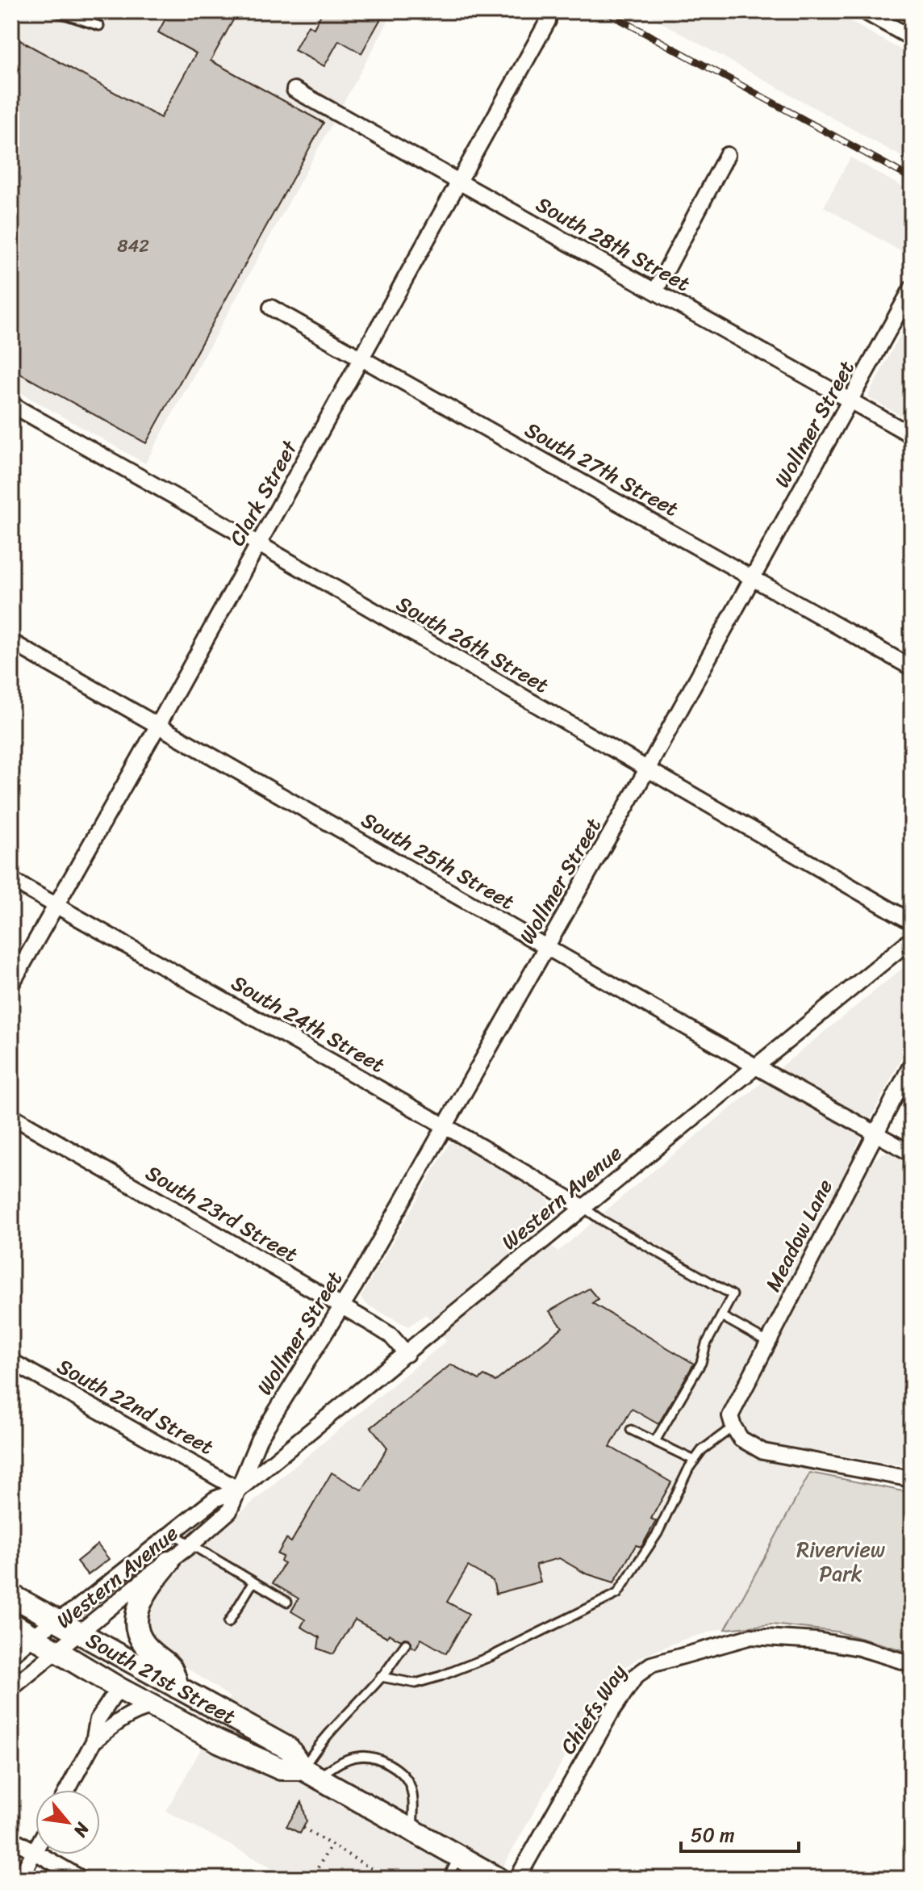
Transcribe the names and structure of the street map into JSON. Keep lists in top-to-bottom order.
{
  "streets": {
    "main road": ["South 21st Street"],
    "street": [
      "South 28th Street",
      "Wollmer Street",
      "South 27th Street",
      "Clark Street",
      "South 26th Street",
      "South 25th Street",
      "South 24th Street",
      "Western Avenue",
      "South 23rd Street",
      "Meadow Lane",
      "South 22nd Street",
      "Chiefs Way"
    ]
  },
  "crossings": [
    ["South 28th Street", "Wollmer Street"],
    ["South 28th Street", "Clark Street"],
    ["Wollmer Street", "South 27th Street"],
    ["Wollmer Street", "South 26th Street"],
    ["Wollmer Street", "South 25th Street"],
    ["Wollmer Street", "South 24th Street"],
    ["Wollmer Street", "Western Avenue"],
    ["Wollmer Street", "South 23rd Street"],
    ["Wollmer Street", "South 22nd Street"],
    ["South 27th Street", "Clark Street"],
    ["Clark Street", "South 26th Street"],
    ["Clark Street", "South 25th Street"],
    ["Clark Street", "South 24th Street"],
    ["South 25th Street", "Western Avenue"],
    ["South 25th Street", "Meadow Lane"],
    ["South 24th Street", "Western Avenue"],
    ["Western Avenue", "South 23rd Street"],
    ["Western Avenue", "South 22nd Street"],
    ["Western Avenue", "South 21st Street"],
    ["South 21st Street", "Chiefs Way"]
  ],
  "parks": ["Riverview Park"],
  "house_numbers": ["842"],
  "scale_bar": "50 m",
  "north": "bottom right"
}
